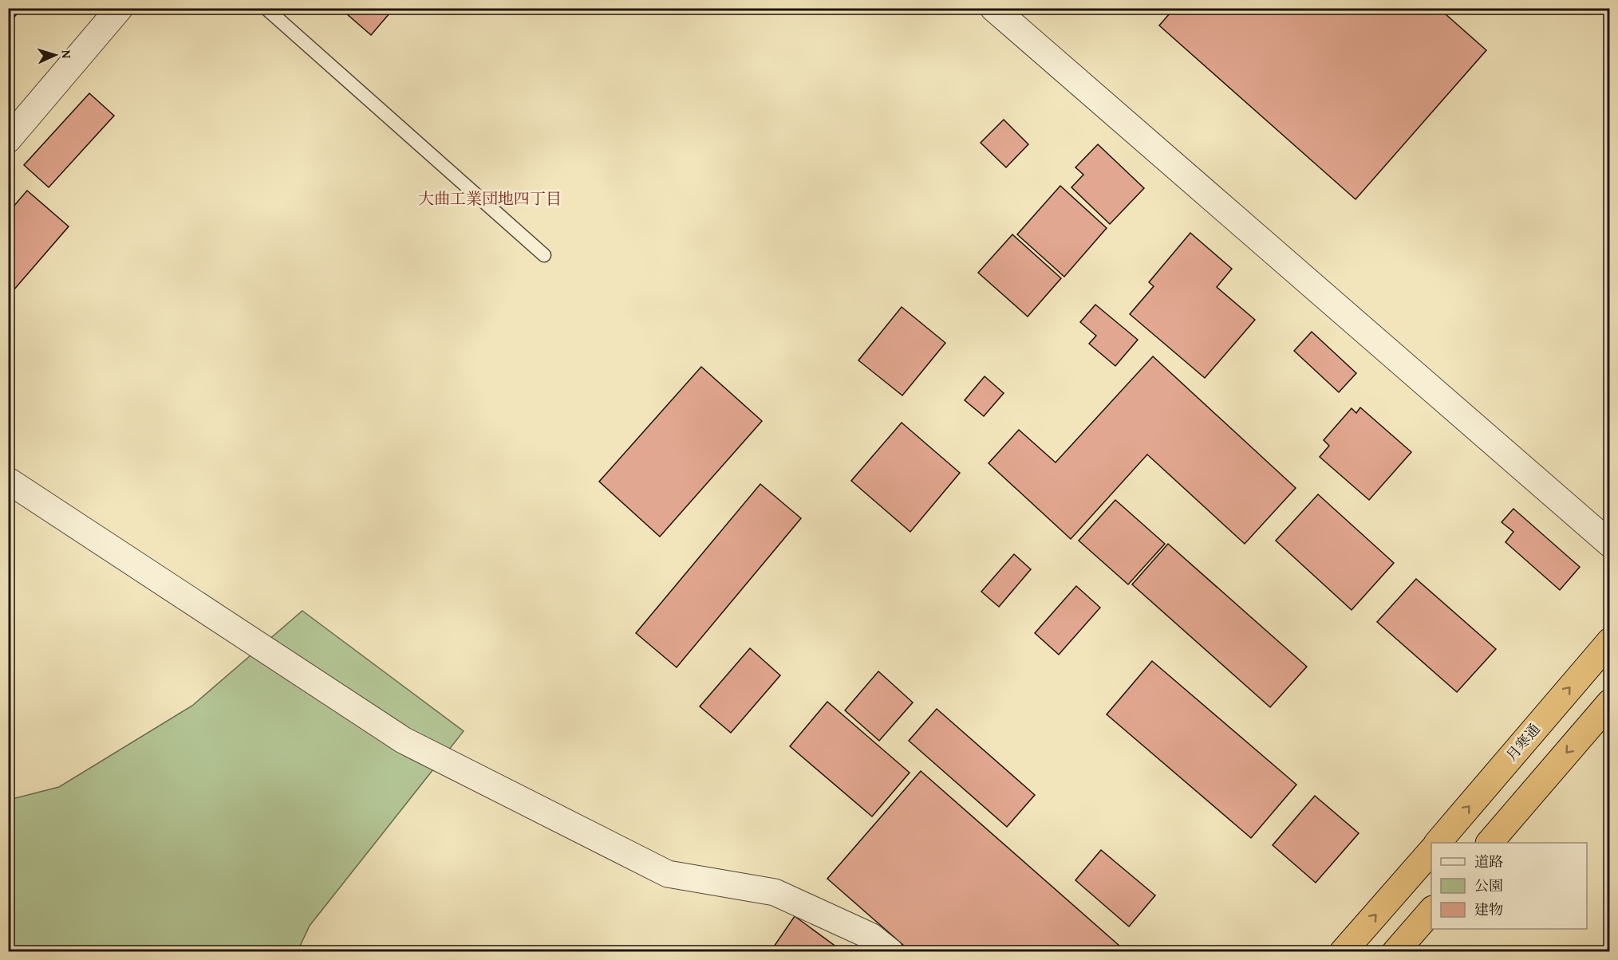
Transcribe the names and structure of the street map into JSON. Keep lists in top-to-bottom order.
{
  "streets": {
    "highway": ["月寒通"]
  },
  "districts": ["大曲工業団地四丁目"],
  "legend": ["道路", "公園", "建物"],
  "north": "right"
}
